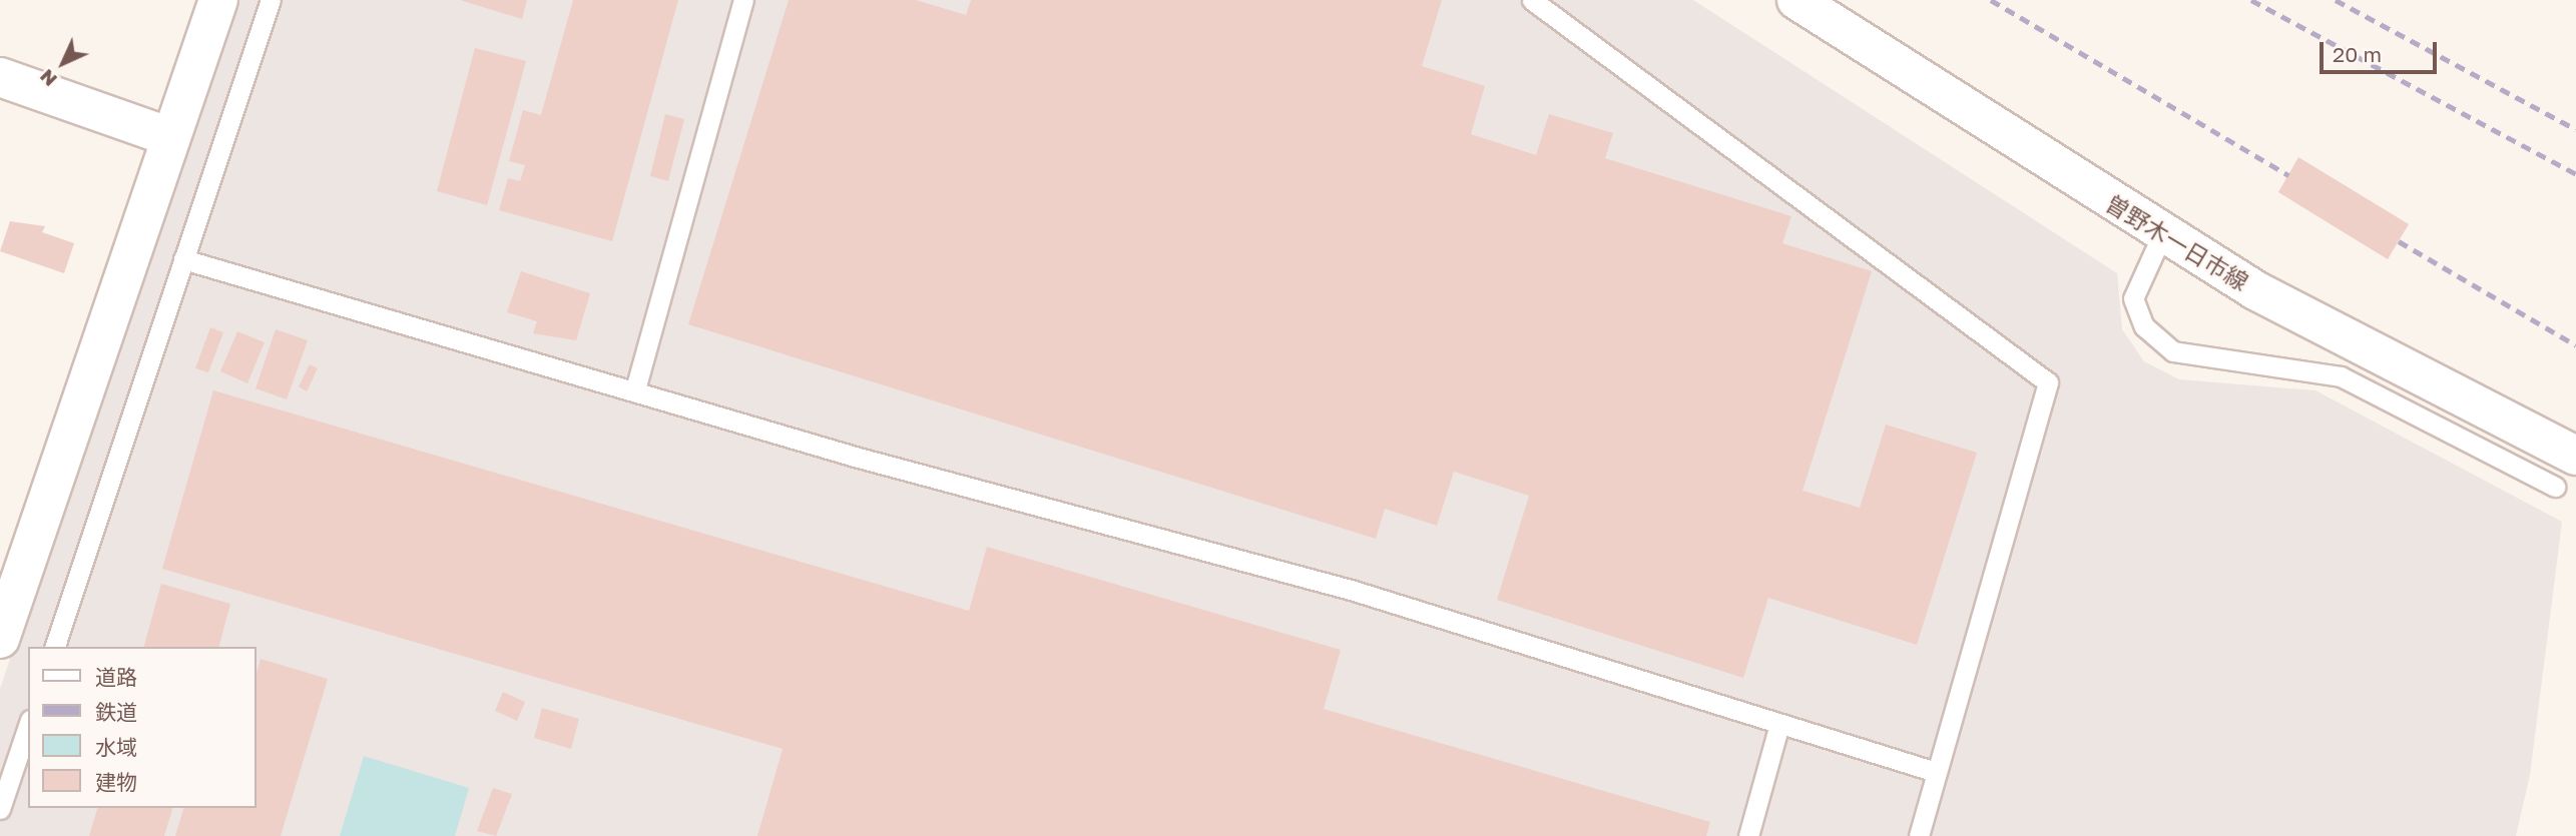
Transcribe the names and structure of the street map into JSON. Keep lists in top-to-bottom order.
{
  "streets": {
    "main road": ["曽野木一日市線"]
  },
  "legend": [
    "道路",
    "鉄道",
    "水域",
    "建物"
  ],
  "scale_bar": "20 m",
  "north": "bottom left"
}
